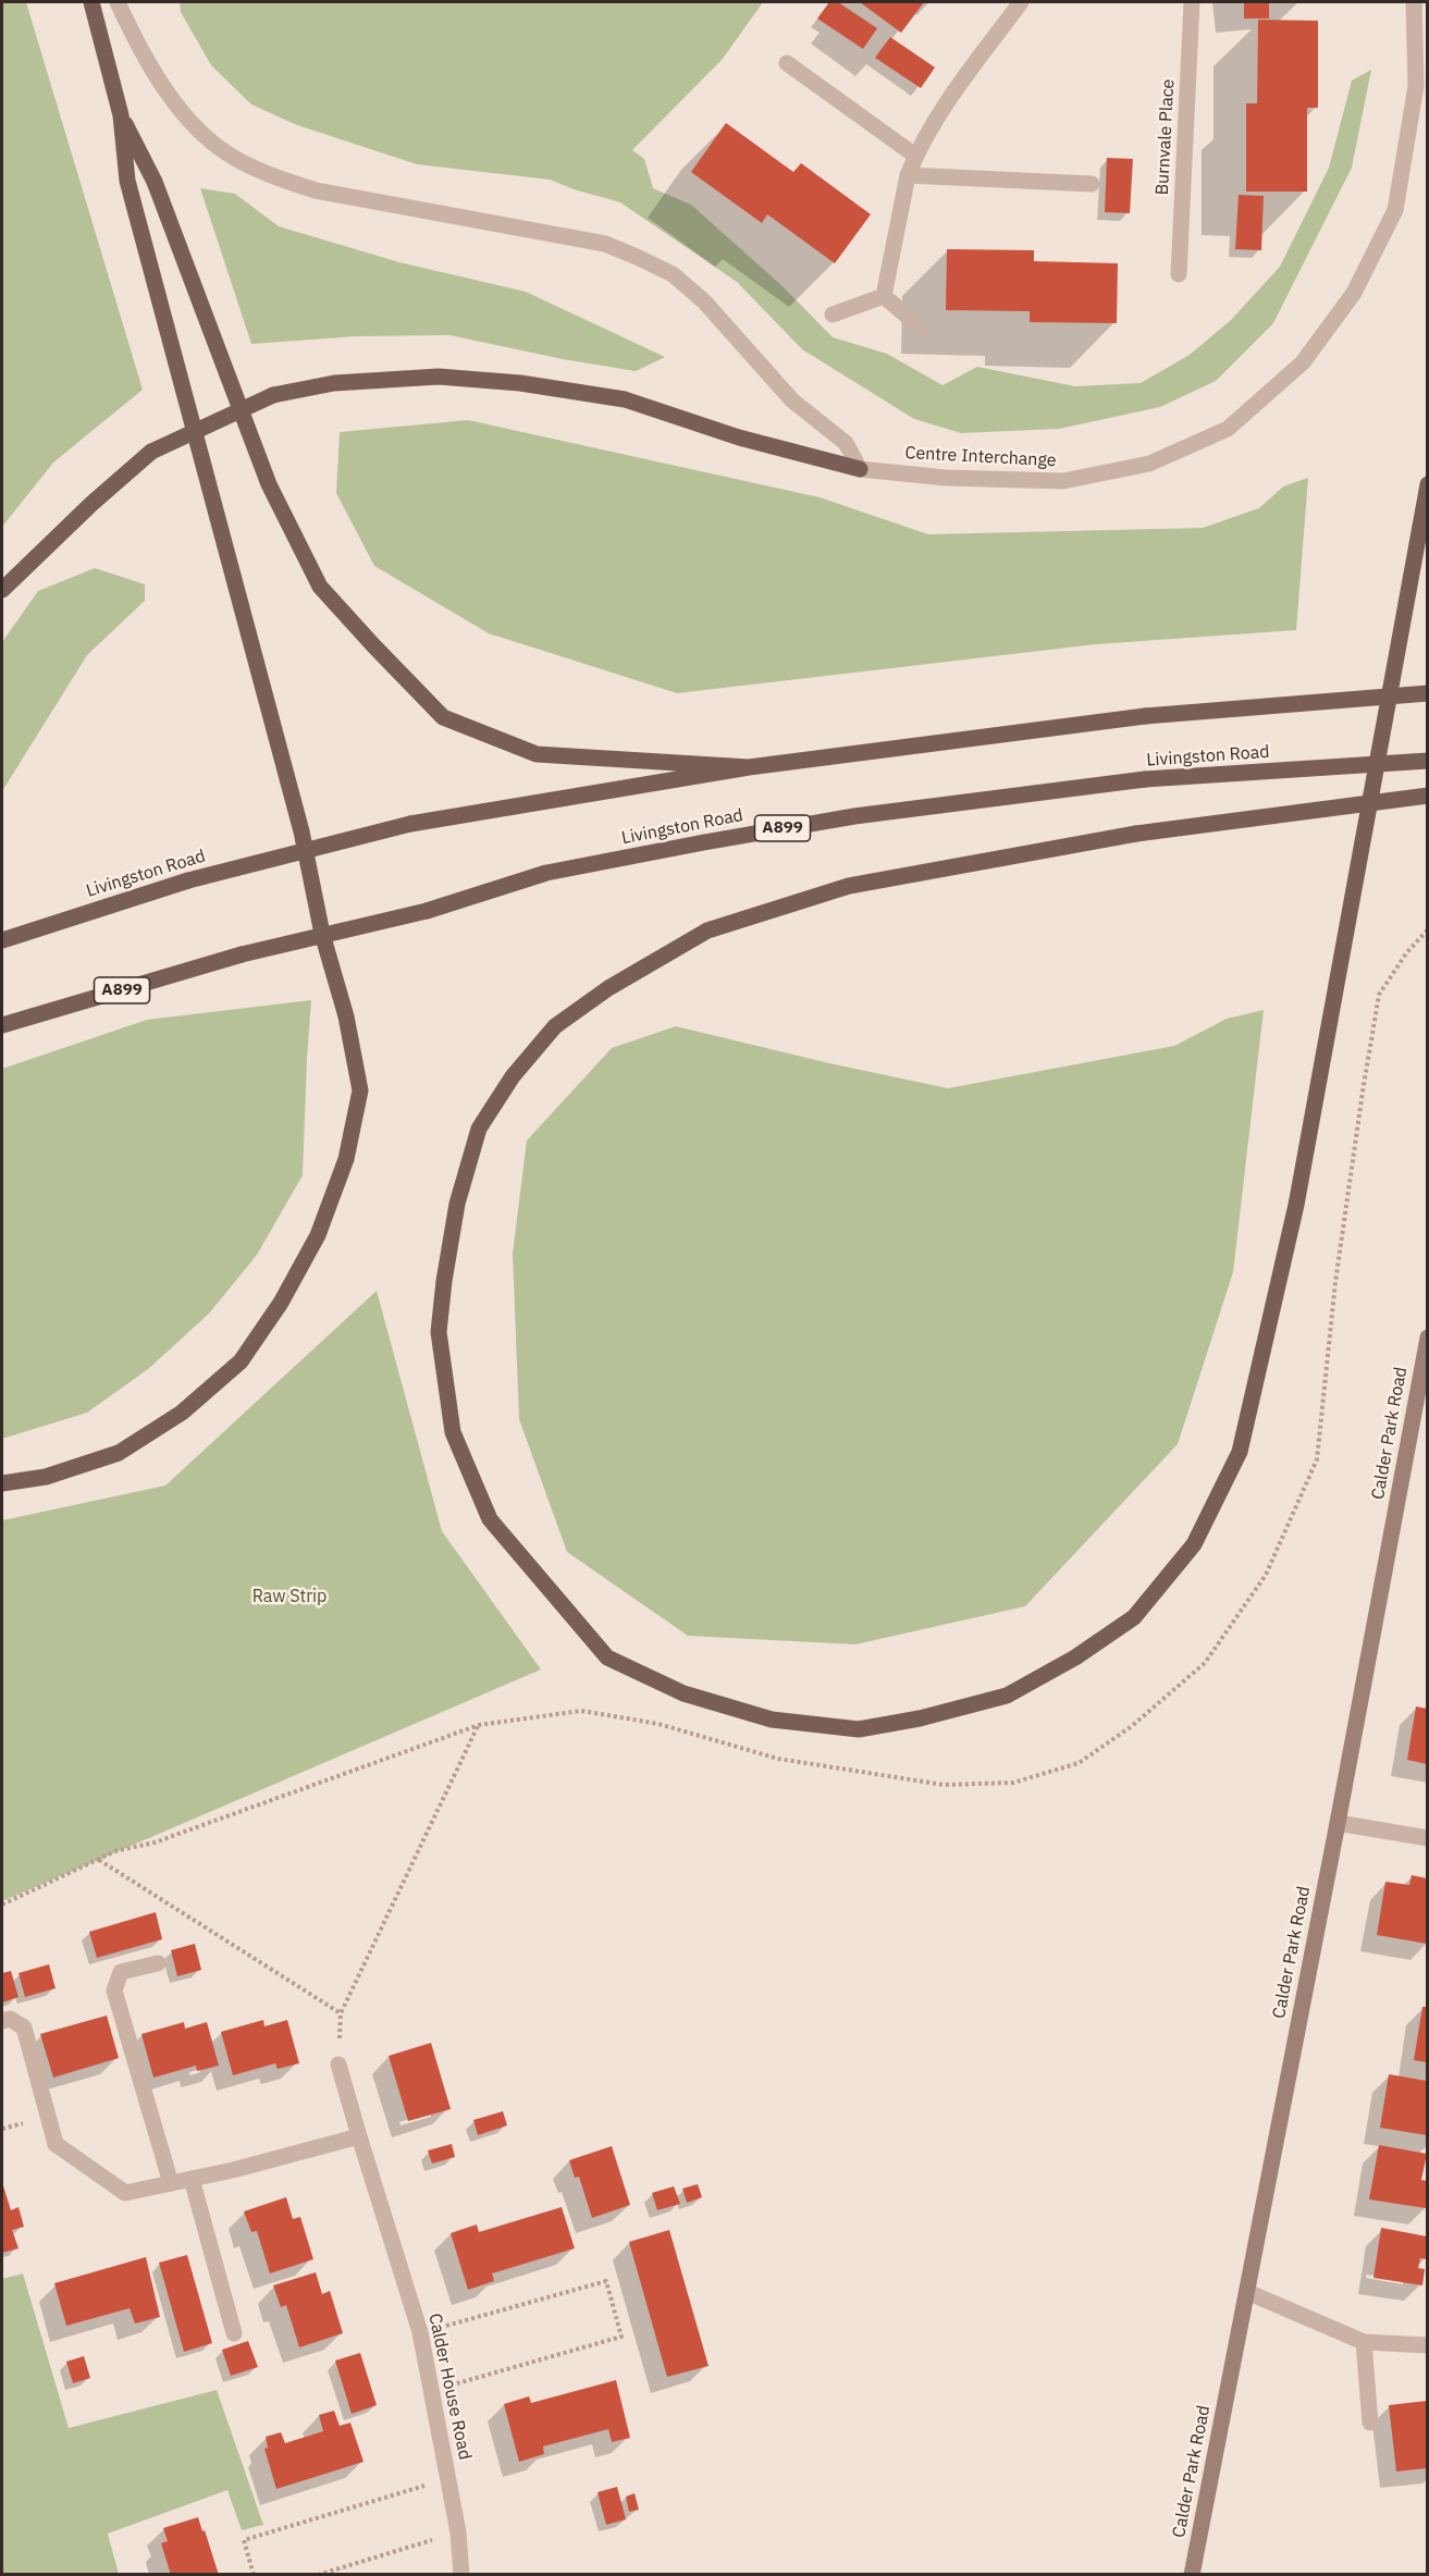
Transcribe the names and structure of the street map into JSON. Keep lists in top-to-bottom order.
{
  "streets": {
    "main road": ["Livingston Road", "A899", "Calder Park Road"],
    "street": ["Burnvale Place", "Centre Interchange", "Calder House Road"]
  },
  "parks": ["Raw Strip"]
}
